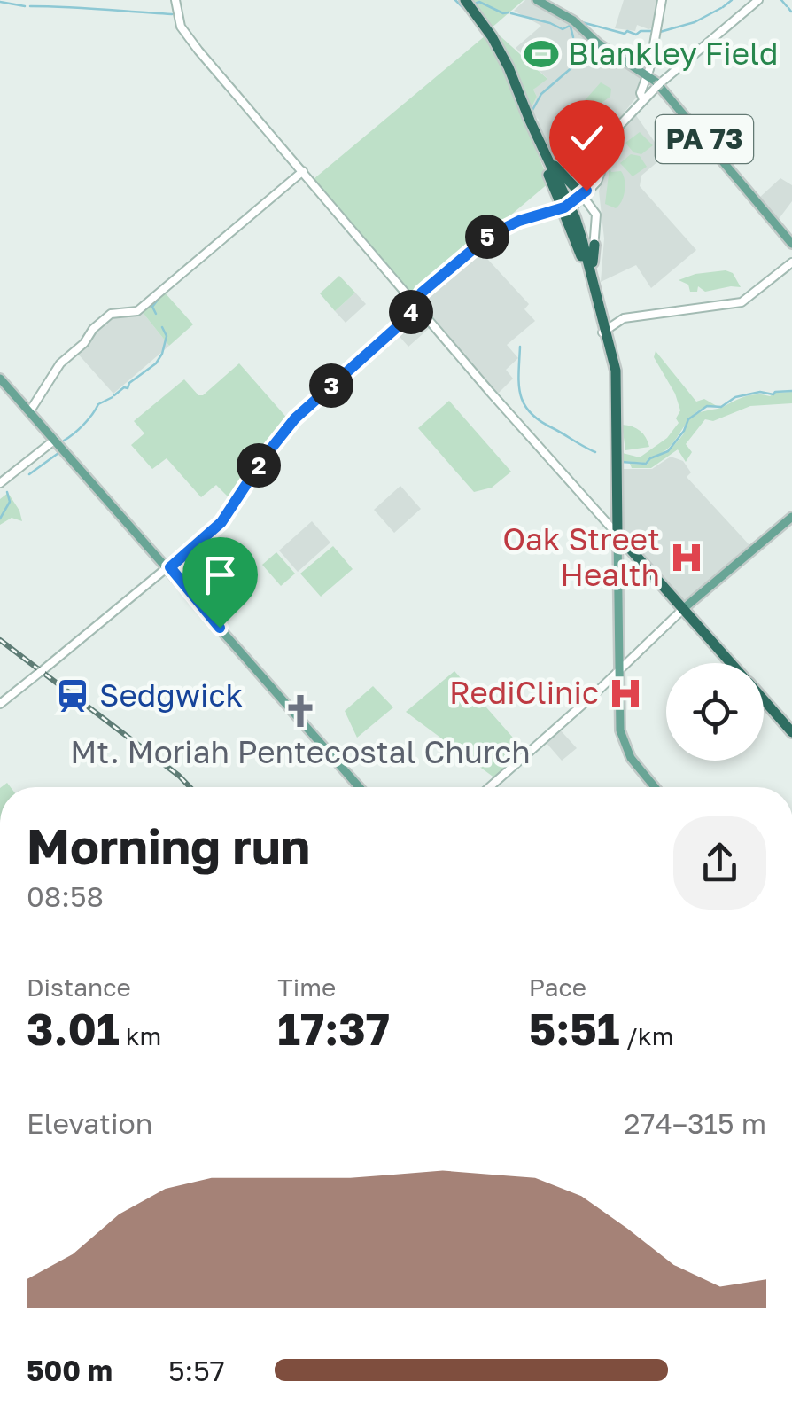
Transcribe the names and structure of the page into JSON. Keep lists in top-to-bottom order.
{
  "streets": {
    "main road": ["PA 73"]
  },
  "places": {
    "sports": ["Blankley Field"],
    "hospital": ["Oak Street Health", "RediClinic"],
    "station": ["Sedgwick"],
    "church": ["Mt. Moriah Pentecostal Church"]
  },
  "page": {
    "pins": [
      "5",
      "4",
      "3",
      "2"
    ],
    "heading": ["Morning run", "08:58"],
    "stats": [
      ["Distance", "3.01 km"],
      ["Time", "17:37"],
      ["Pace", "5:51 /km"]
    ],
    "chart": ["Elevation", "274–315 m"],
    "list": [
      {
        "name": "500 m",
        "note": "5:57"
      }
    ]
  }
}
